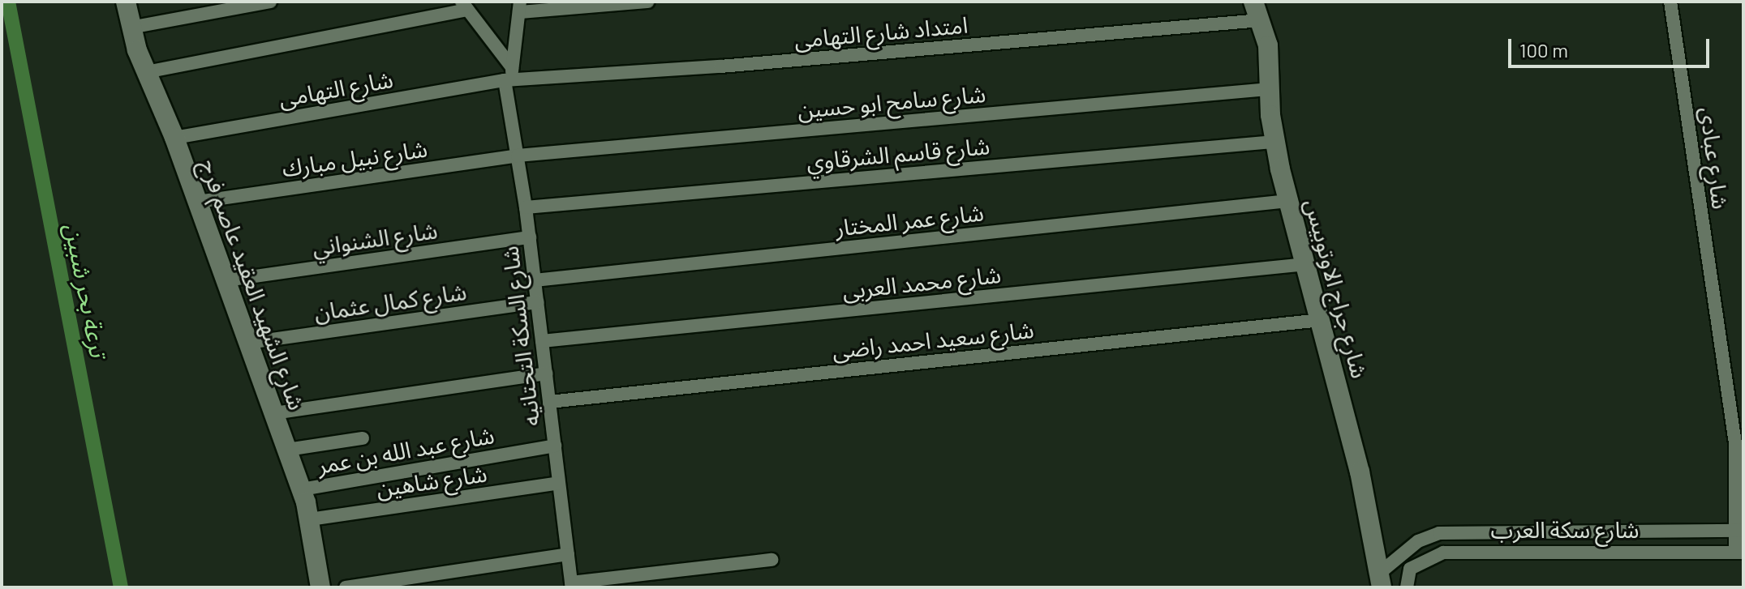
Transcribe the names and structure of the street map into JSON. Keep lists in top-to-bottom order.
{
  "streets": {
    "street": [
      "امتداد شارع التهامى",
      "شارع التهامى",
      "شارع سامح ابو حسين",
      "شارع قاسم الشرقاوي",
      "شارع نبيل مبارك",
      "شارع عبادى",
      "شارع عمر المختار",
      "شارع الشنواني",
      "شارع محمد العربى",
      "شارع الشهيد العقيد عاصم فرج",
      "شارع جراج الاوتوبيس",
      "شارع كمال عثمان",
      "شارع السكة التحتانيه",
      "شارع سعيد احمد راضى",
      "شارع عبد الله بن عمر",
      "شارع شاهين",
      "شارع سكة العرب"
    ]
  },
  "crossings": [
    ["امتداد شارع التهامى", "شارع التهامى"],
    ["امتداد شارع التهامى", "شارع جراج الاوتوبيس"],
    ["امتداد شارع التهامى", "شارع السكة التحتانيه"],
    ["شارع التهامى", "شارع الشهيد العقيد عاصم فرج"],
    ["شارع التهامى", "شارع السكة التحتانيه"],
    ["شارع سامح ابو حسين", "شارع نبيل مبارك"],
    ["شارع سامح ابو حسين", "شارع جراج الاوتوبيس"],
    ["شارع سامح ابو حسين", "شارع السكة التحتانيه"],
    ["شارع قاسم الشرقاوي", "شارع جراج الاوتوبيس"],
    ["شارع قاسم الشرقاوي", "شارع السكة التحتانيه"],
    ["شارع نبيل مبارك", "شارع الشهيد العقيد عاصم فرج"],
    ["شارع نبيل مبارك", "شارع السكة التحتانيه"],
    ["شارع عبادى", "شارع سكة العرب"],
    ["شارع عمر المختار", "شارع جراج الاوتوبيس"],
    ["شارع عمر المختار", "شارع السكة التحتانيه"],
    ["شارع الشنواني", "شارع الشهيد العقيد عاصم فرج"],
    ["شارع الشنواني", "شارع السكة التحتانيه"],
    ["شارع محمد العربى", "شارع جراج الاوتوبيس"],
    ["شارع محمد العربى", "شارع السكة التحتانيه"],
    ["شارع الشهيد العقيد عاصم فرج", "شارع كمال عثمان"],
    ["شارع الشهيد العقيد عاصم فرج", "شارع عبد الله بن عمر"],
    ["شارع الشهيد العقيد عاصم فرج", "شارع شاهين"],
    ["شارع جراج الاوتوبيس", "شارع سعيد احمد راضى"],
    ["شارع كمال عثمان", "شارع السكة التحتانيه"],
    ["شارع السكة التحتانيه", "شارع سعيد احمد راضى"],
    ["شارع السكة التحتانيه", "شارع عبد الله بن عمر"],
    ["شارع السكة التحتانيه", "شارع شاهين"]
  ],
  "water": ["ترعة بحر شبين"],
  "scale_bar": "100 m"
}
